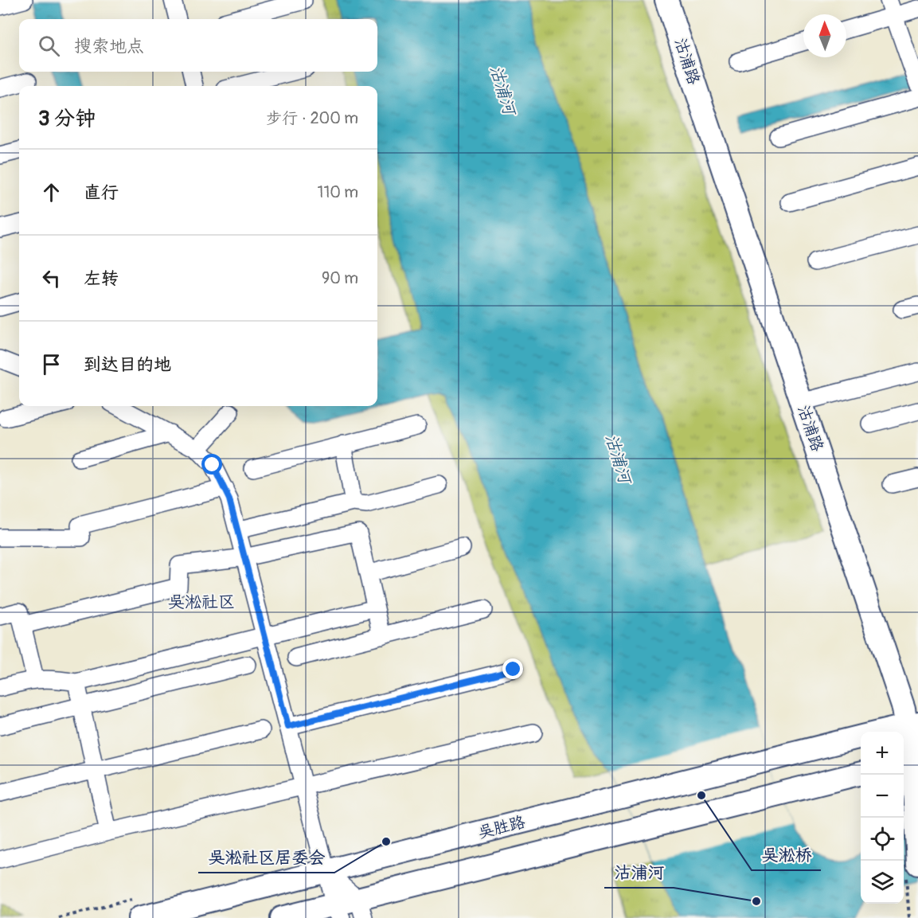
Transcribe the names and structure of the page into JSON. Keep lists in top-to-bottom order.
{
  "streets": {
    "main road": ["沽浦路", "吴胜路"]
  },
  "crossings": [
    ["沽浦路", "吴胜路"]
  ],
  "districts": ["吴淞社区"],
  "water": ["沽浦河"],
  "places": ["吴淞桥", "吴淞社区居委会", "沽浦河"],
  "north": "top",
  "page": {
    "search": "搜索地点",
    "heading": ["3 分钟", "步行 · 200 m"],
    "list": [
      ["直行", "110 m"],
      ["左转", "90 m"],
      "到达目的地"
    ],
    "map_buttons": ["+", "−"]
  }
}
